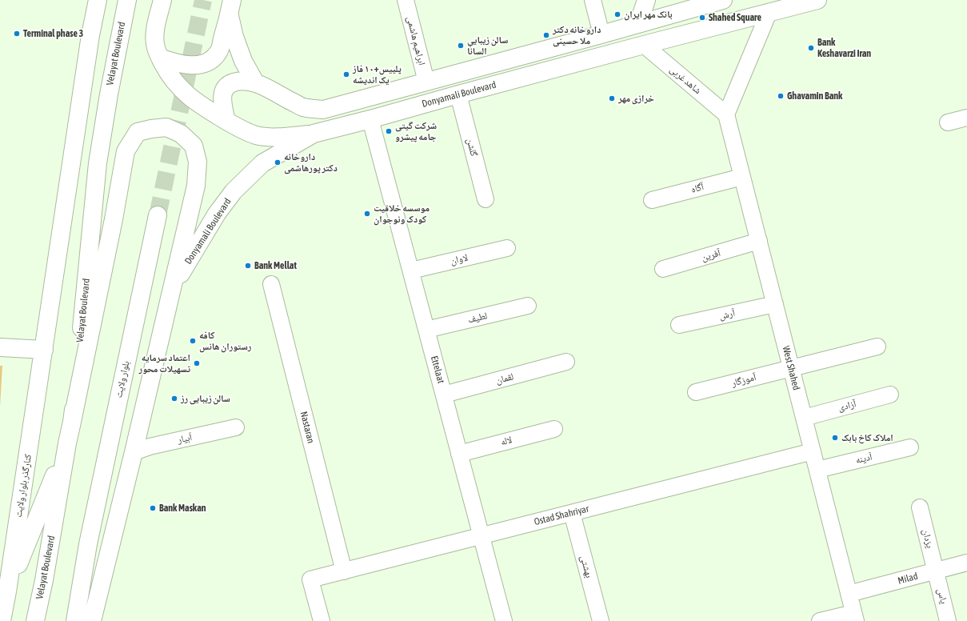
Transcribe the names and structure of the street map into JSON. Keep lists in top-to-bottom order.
{
  "streets": {
    "main road": [
      "Velayat Boulevard",
      "Donyamali Boulevard",
      "بلوار ولایت",
      "کنارگذر بلوار ولایت"
    ],
    "street": [
      "ابراهیم هاشمی",
      "شاهد غربی",
      "گلشن",
      "آگاه",
      "آفرین",
      "لاوان",
      "آرش",
      "لطیف",
      "West Shahed",
      "Ettelaat",
      "لقمان",
      "آموزگار",
      "آزادی",
      "Nastaran",
      "آبیار",
      "لاله",
      "آدینه",
      "Ostad Shahriyar",
      "یزدان",
      "بهشتی",
      "Milad",
      "یاس"
    ]
  },
  "crossings": [
    ["شاهد غربی", "Donyamali Boulevard"],
    ["شاهد غربی", "West Shahed"],
    ["Donyamali Boulevard", "گلشن"],
    ["Donyamali Boulevard", "Ettelaat"],
    ["آگاه", "West Shahed"],
    ["آفرین", "West Shahed"],
    ["لاوان", "Ettelaat"],
    ["آرش", "West Shahed"],
    ["لطیف", "Ettelaat"],
    ["West Shahed", "آموزگار"],
    ["West Shahed", "آزادی"],
    ["West Shahed", "آدینه"],
    ["West Shahed", "Ostad Shahriyar"],
    ["West Shahed", "Milad"],
    ["Ettelaat", "لقمان"],
    ["Ettelaat", "لاله"],
    ["Ettelaat", "Ostad Shahriyar"],
    ["Nastaran", "Ostad Shahriyar"],
    ["Ostad Shahriyar", "بهشتی"],
    ["یزدان", "Milad"],
    ["یزدان", "یاس"],
    ["Milad", "یاس"]
  ],
  "places": [
    "بانک مهر ایران",
    "Shahed Square",
    "Terminal phase 3",
    "داروخانه دکتر ملا حسینی",
    "سالن زيبايي السانا",
    "Bank Keshavarzi Iran",
    "پلییس+١٠ فاز یک اندیشه",
    "Ghavamin Bank",
    "خرازی مهر",
    "شرکت گیتی جامه پیشرو",
    "داروخانه دکتر پورهاشمی",
    "موسسه خلاقیت کودک ونوجوان",
    "Bank Mellat",
    "کافه رستوران هانس",
    "اعتماد سرمایه تسهیلات محور",
    "سالن زیبایی رز",
    "املاک کاخ بابک",
    "Bank Maskan"
  ]
}
